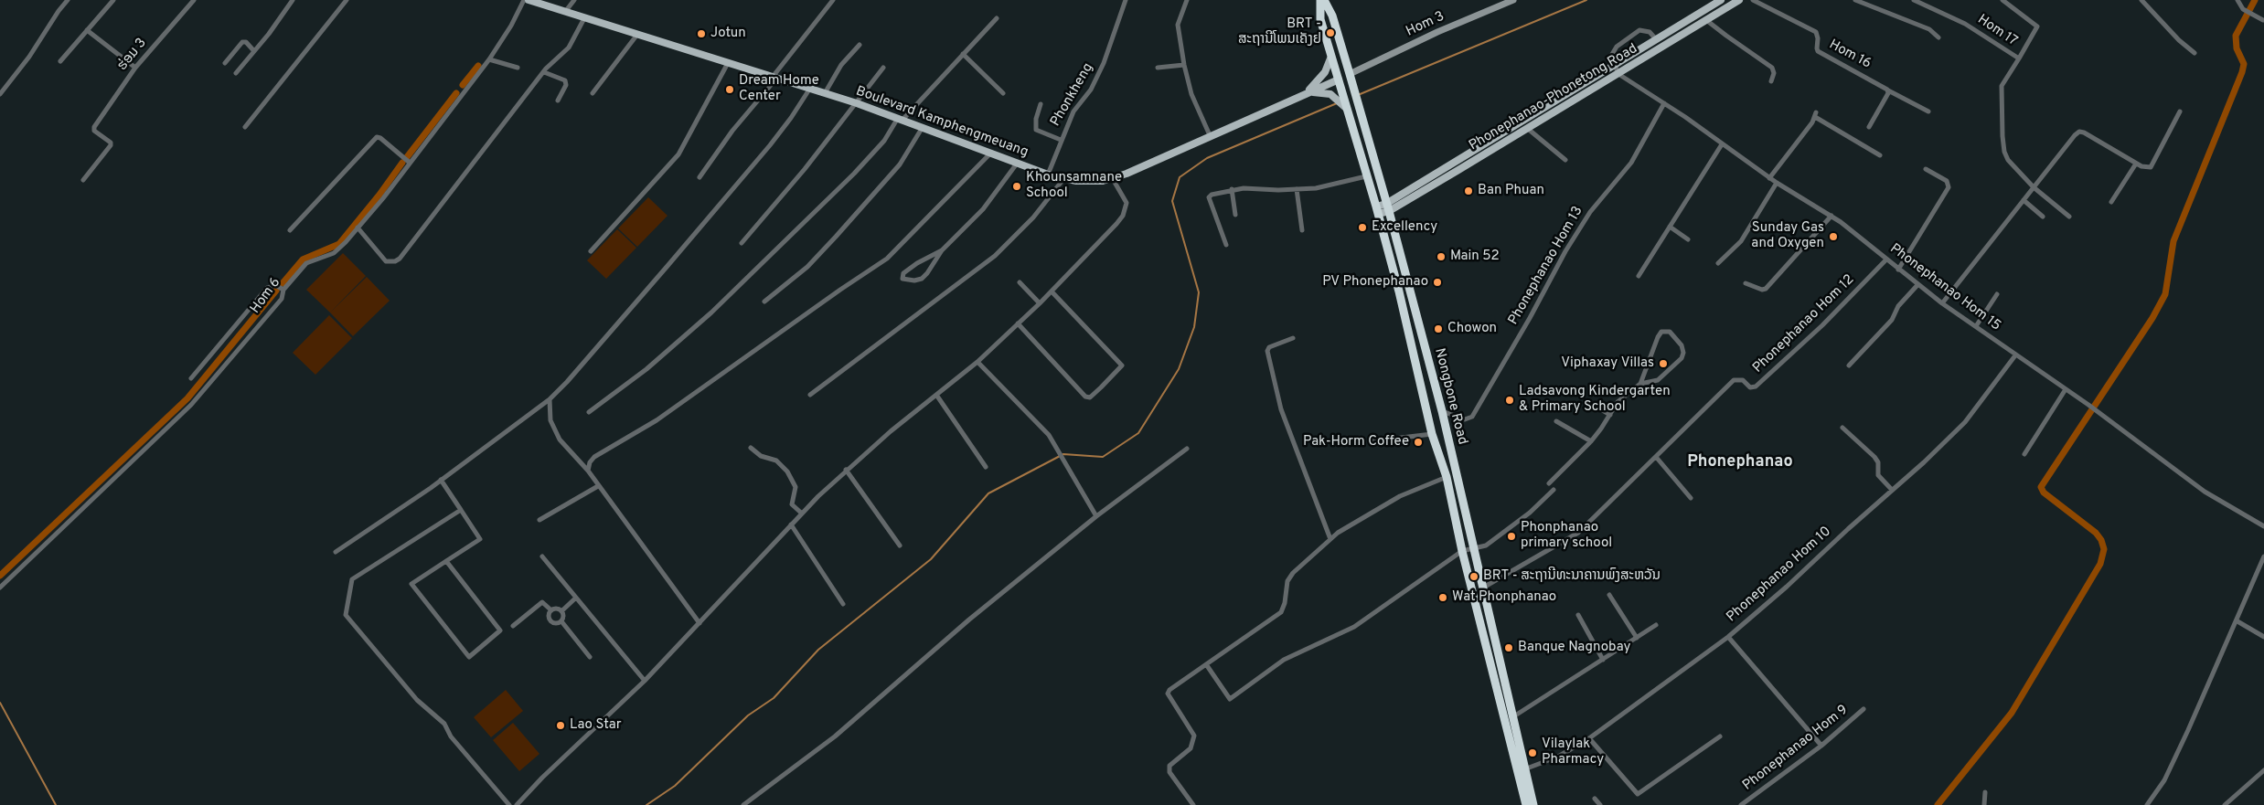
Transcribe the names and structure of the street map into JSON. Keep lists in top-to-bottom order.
{
  "streets": {
    "highway": ["Nongbone Road"],
    "main road": ["Phonephanao-Phonetong Road", "Boulevard Kamphengmeuang"],
    "street": [
      "Hom 3",
      "Hom 17",
      "ຮ່ອມ 3",
      "Hom 16",
      "Phonkheng",
      "Phonephanao Hom 13",
      "Phonephanao Hom 15",
      "Hom 6",
      "Phonephanao Hom 12",
      "Phonephanao Hom 10",
      "Phonephanao Hom 9"
    ]
  },
  "crossings": [
    ["Hom 3", "Nongbone Road"],
    ["Phonkheng", "Boulevard Kamphengmeuang"],
    ["Phonephanao-Phonetong Road", "Phonephanao Hom 15"],
    ["Phonephanao-Phonetong Road", "Nongbone Road"],
    ["Boulevard Kamphengmeuang", "Nongbone Road"],
    ["Phonephanao Hom 13", "Phonephanao Hom 15"],
    ["Phonephanao Hom 13", "Nongbone Road"],
    ["Phonephanao Hom 15", "Phonephanao Hom 12"],
    ["Phonephanao Hom 15", "Phonephanao Hom 10"],
    ["Phonephanao Hom 12", "Nongbone Road"],
    ["Nongbone Road", "Phonephanao Hom 10"]
  ],
  "districts": ["Phonephanao"],
  "places": [
    "BRT - ສະຖານີໂພນເຄັງຢ",
    "Jotun",
    "Dream Home Center",
    "Khounsamnane School",
    "Ban Phuan",
    "Excellency",
    "Sunday Gas and Oxygen",
    "Main 52",
    "PV Phonephanao",
    "Chowon",
    "Viphaxay Villas",
    "Ladsavong Kindergarten & Primary School",
    "Pak-Horm Coffee",
    "Phonphanao primary school",
    "BRT - ສະຖານີທະນາຄານພົງສະຫວັນ",
    "Wat Phonphanao",
    "Banque Nagnobay",
    "Lao Star",
    "Vilaylak Pharmacy"
  ]
}
